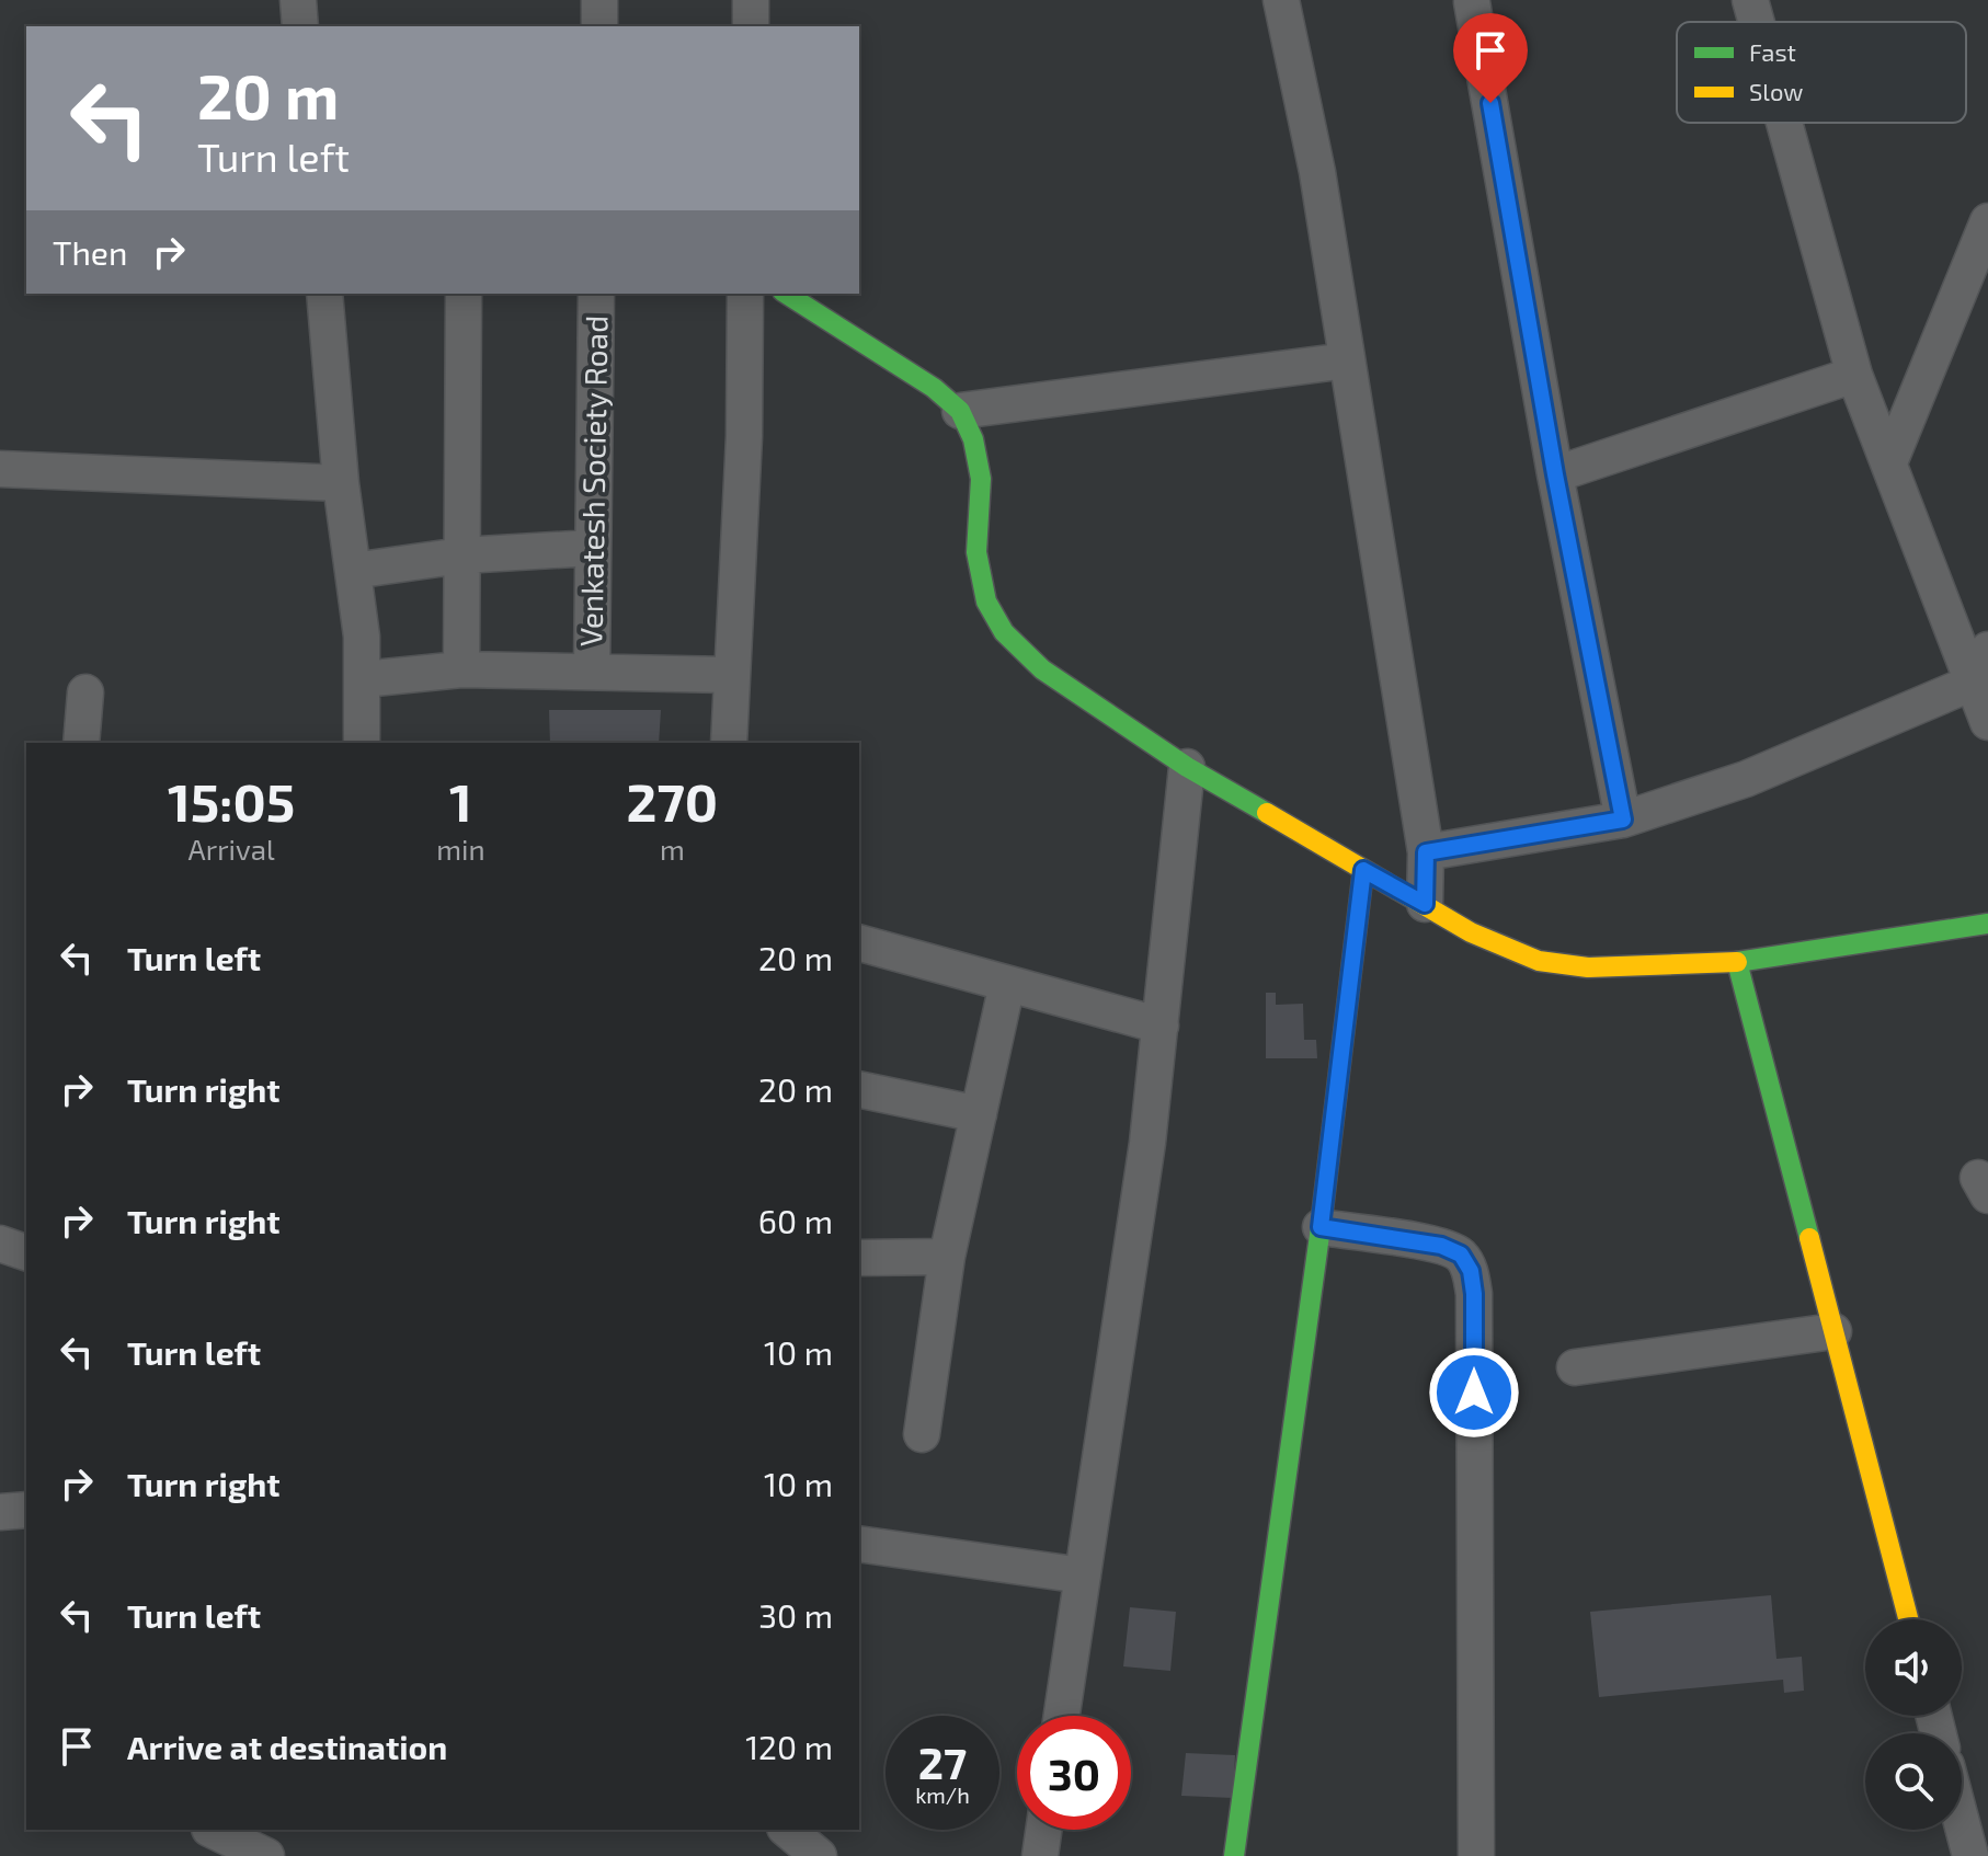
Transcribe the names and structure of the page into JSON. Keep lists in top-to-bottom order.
{
  "streets": {
    "street": ["Venkatesh Society Road"]
  },
  "legend": ["Fast", "Slow"],
  "page": {
    "turn": ["20 m", "Turn left"],
    "then": "Then",
    "eta": [
      "15:05",
      "Arrival",
      "1",
      "min",
      "270",
      "m"
    ],
    "list": [
      {
        "name": "Turn left",
        "value": "20 m"
      },
      {
        "name": "Turn right",
        "value": "20 m"
      },
      {
        "name": "Turn right",
        "value": "60 m"
      },
      {
        "name": "Turn left",
        "value": "10 m"
      },
      {
        "name": "Turn right",
        "value": "10 m"
      },
      {
        "name": "Turn left",
        "value": "30 m"
      },
      {
        "name": "Arrive at destination",
        "value": "120 m"
      }
    ],
    "speed": "27 km/h",
    "limit": "30"
  }
}
